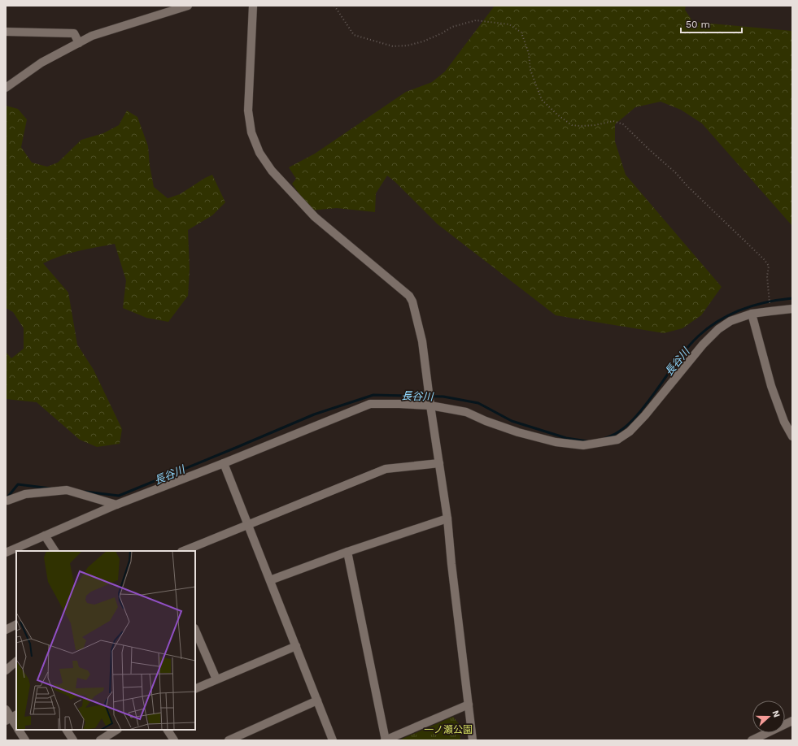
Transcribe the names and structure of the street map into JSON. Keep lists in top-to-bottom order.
{
  "water": ["長谷川"],
  "parks": ["一ノ瀬公園"],
  "scale_bar": "50 m",
  "north": "right"
}
